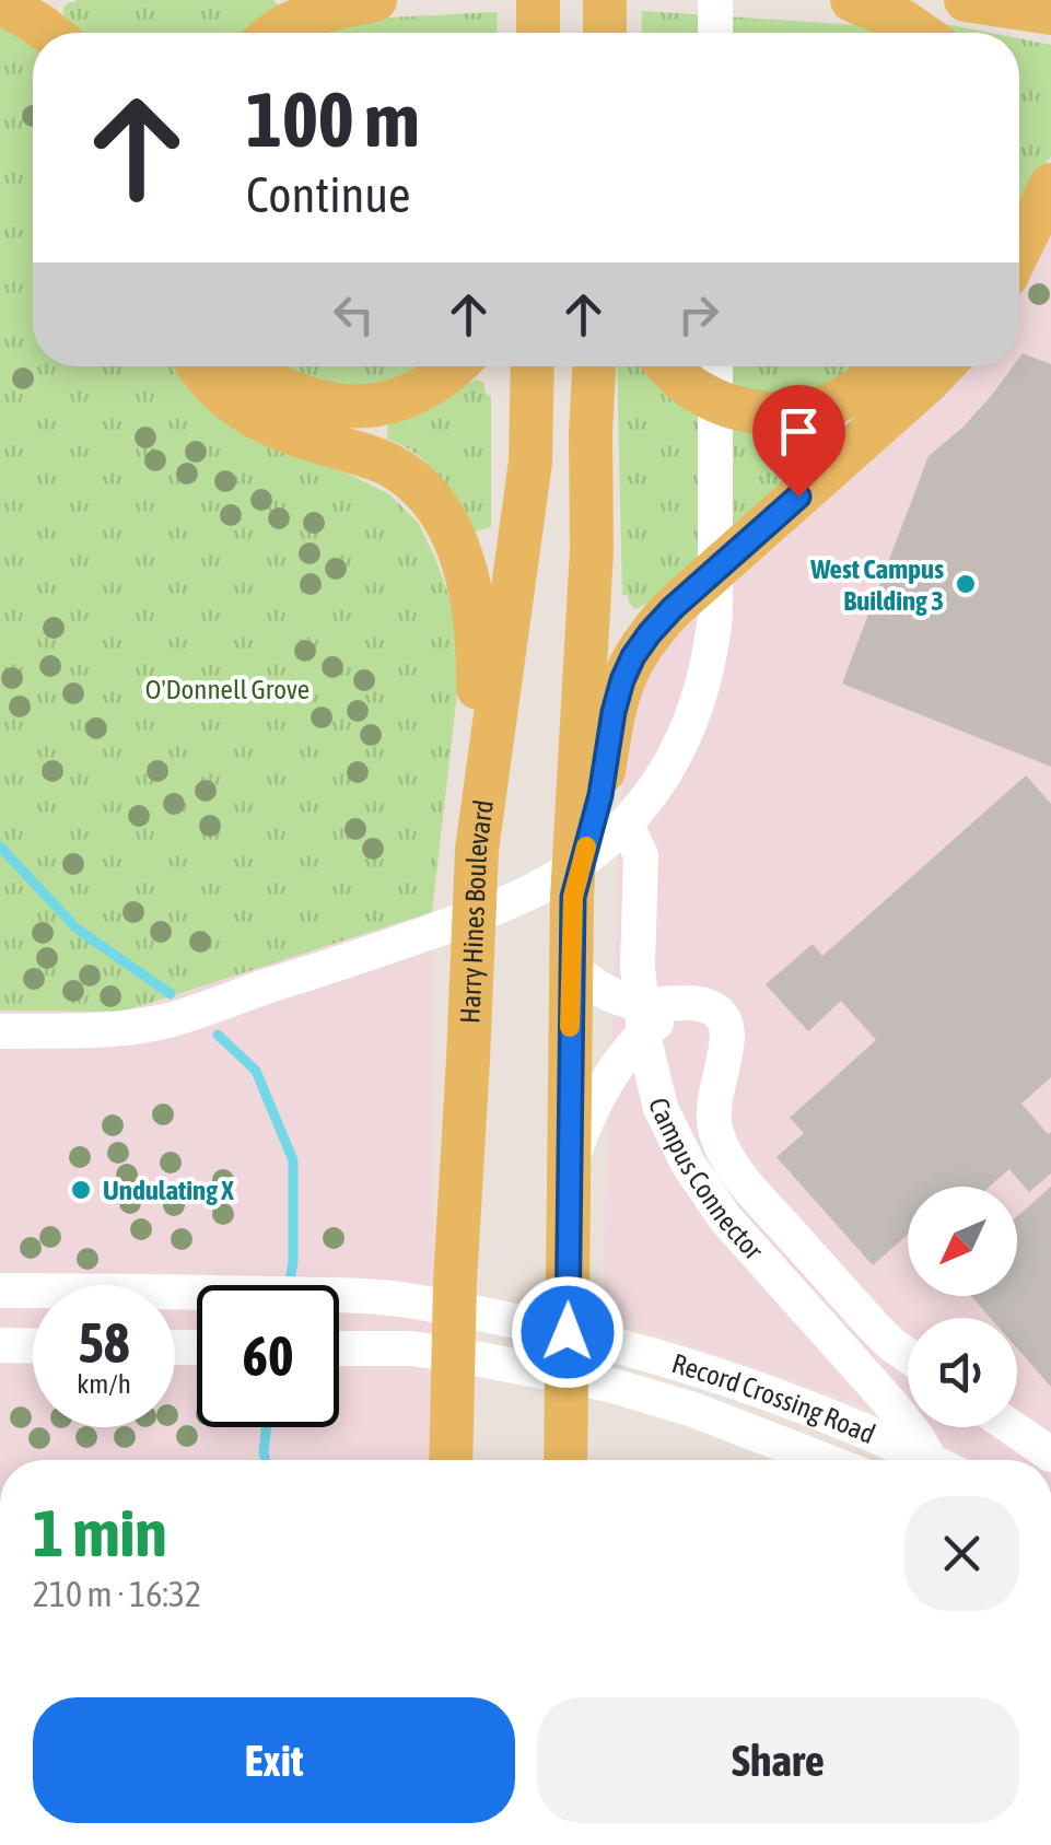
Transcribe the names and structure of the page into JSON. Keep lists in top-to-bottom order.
{
  "streets": {
    "main road": ["Harry Hines Boulevard"],
    "street": ["Campus Connector", "Record Crossing Road"]
  },
  "crossings": [
    ["Harry Hines Boulevard", "Record Crossing Road"]
  ],
  "parks": ["O'Donnell Grove"],
  "places": ["West Campus Building 3", "Undulating X"],
  "north": "bottom left",
  "page": {
    "turn": ["100 m", "Continue"],
    "speed": "58 km/h",
    "limit": "60",
    "heading": ["1 min", "210 m · 16:32"],
    "buttons": ["Exit", "Share"]
  }
}
